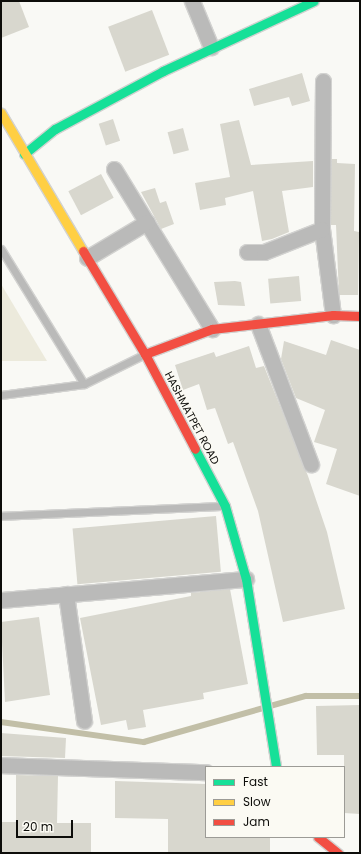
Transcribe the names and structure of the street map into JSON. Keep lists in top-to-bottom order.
{
  "streets": {
    "main road": ["HASHMATPET ROAD"]
  },
  "legend": ["Fast", "Slow", "Jam"],
  "scale_bar": "20 m"
}
